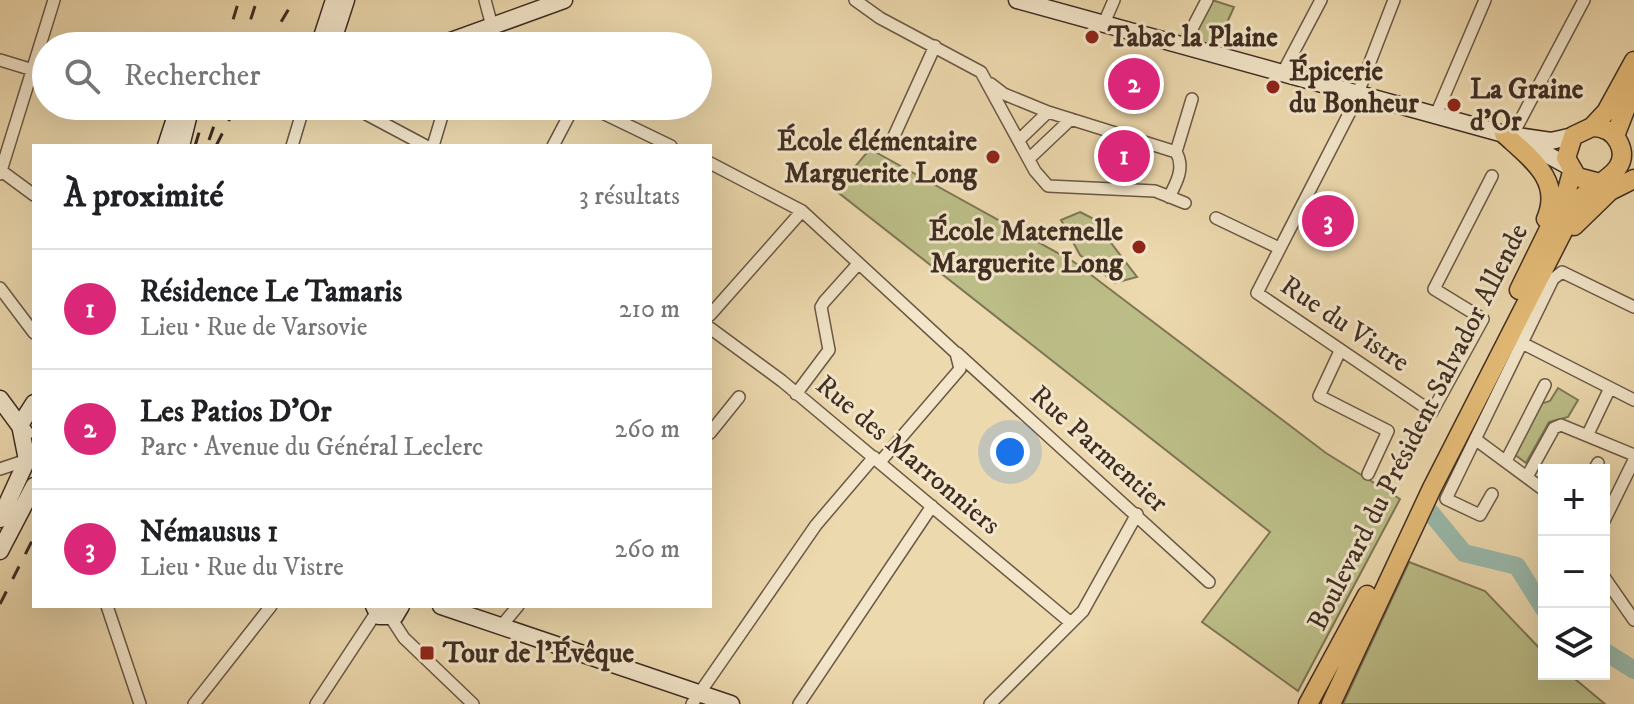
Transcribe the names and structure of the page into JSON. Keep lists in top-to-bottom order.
{
  "streets": {
    "main road": ["Boulevard du Président Salvador Allende"],
    "street": ["Rue du Vistre", "Rue Parmentier", "Rue des Marronniers"]
  },
  "places": {
    "other": [
      "Tabac la Plaine",
      "Épicerie du Bonheur",
      "La Graine d'Or",
      "École élémentaire Marguerite Long",
      "École Maternelle Marguerite Long"
    ],
    "transit": ["Tour de l'Évêque"]
  },
  "page": {
    "search": "Rechercher",
    "pins": ["2", "1", "3"],
    "heading": ["À proximité", "3 résultats"],
    "list": [
      {
        "mark": "1",
        "name": "Résidence Le Tamaris",
        "note": "Lieu · Rue de Varsovie",
        "value": "210 m"
      },
      {
        "mark": "2",
        "name": "Les Patios D'Or",
        "note": "Parc · Avenue du Général Leclerc",
        "value": "260 m"
      },
      {
        "mark": "3",
        "name": "Némausus 1",
        "note": "Lieu · Rue du Vistre",
        "value": "260 m"
      }
    ],
    "map_buttons": ["+", "−"]
  }
}
